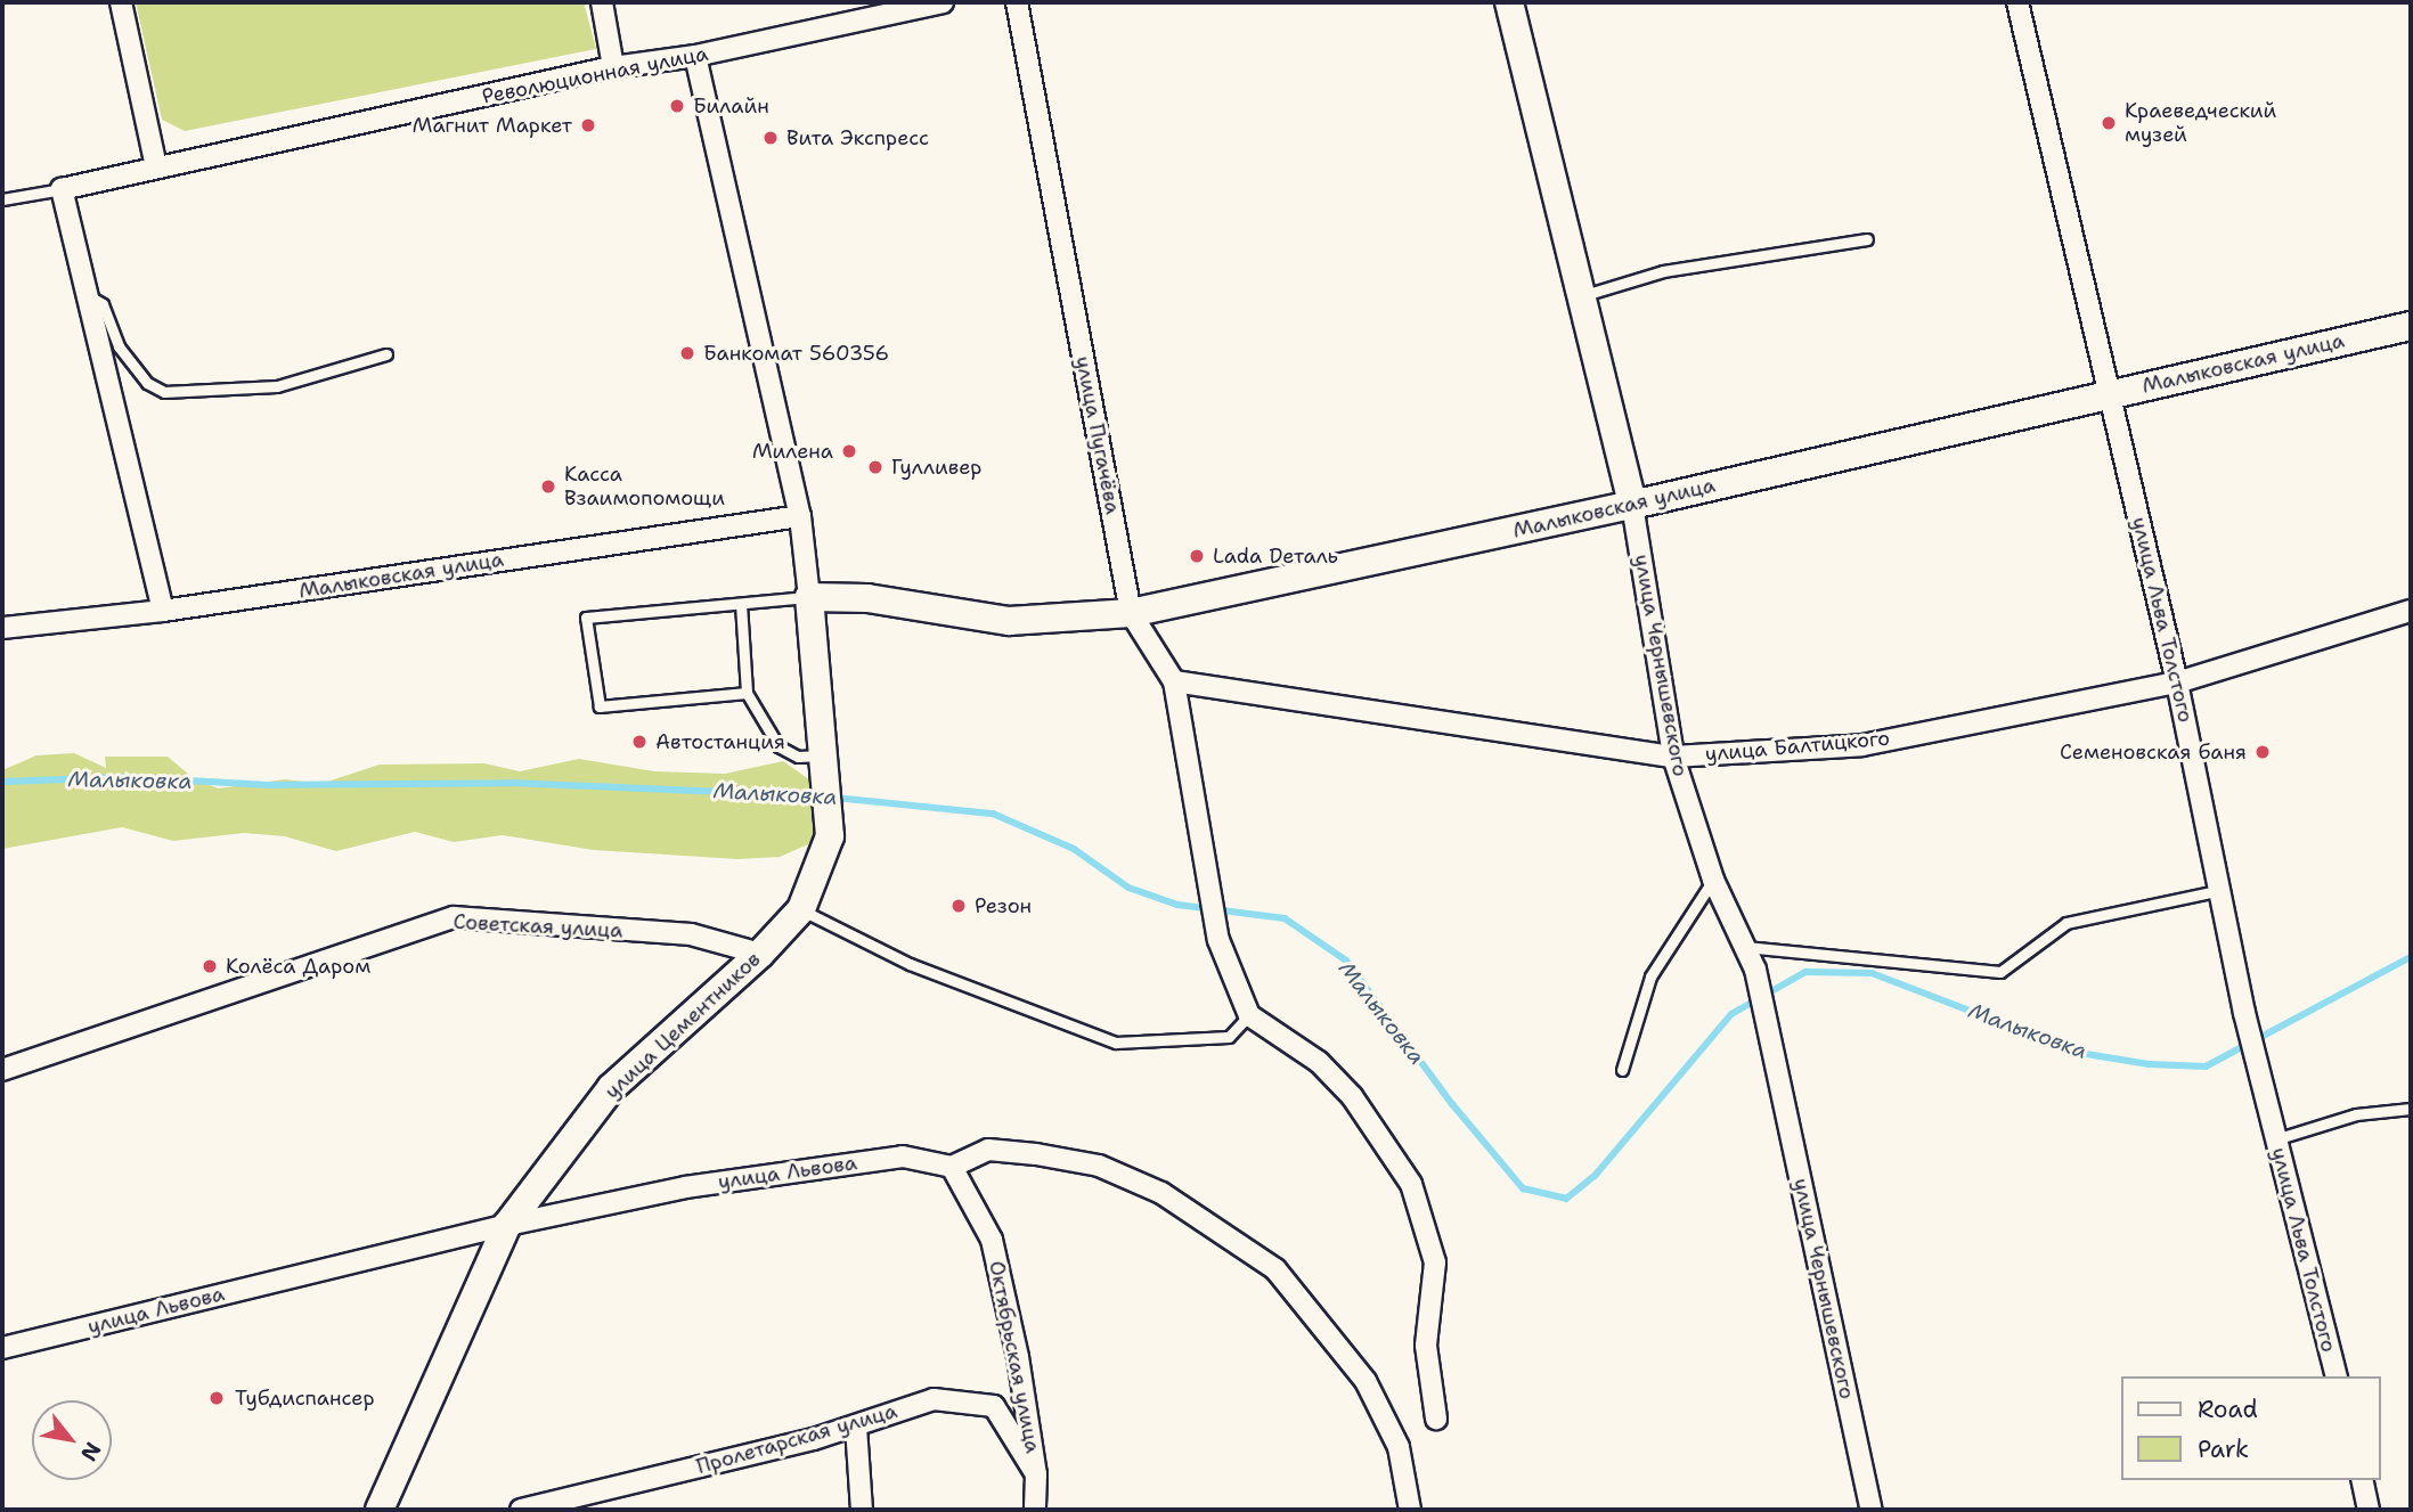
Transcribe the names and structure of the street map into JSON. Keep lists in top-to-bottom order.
{
  "streets": {
    "street": [
      "Революционная улица",
      "Малыковская улица",
      "улица Пугачёва",
      "улица Льва Толстого",
      "улица Чернышевского",
      "улица Балтицкого",
      "Советская улица",
      "улица Цементников",
      "улица Львова",
      "Октябрьская улица",
      "Пролетарская улица"
    ]
  },
  "crossings": [
    ["Малыковская улица", "улица Пугачёва"],
    ["Малыковская улица", "улица Льва Толстого"],
    ["Малыковская улица", "улица Чернышевского"],
    ["Малыковская улица", "улица Цементников"],
    ["улица Пугачёва", "улица Балтицкого"],
    ["улица Льва Толстого", "улица Балтицкого"],
    ["улица Чернышевского", "улица Балтицкого"],
    ["Советская улица", "улица Цементников"],
    ["улица Цементников", "улица Львова"],
    ["улица Львова", "Октябрьская улица"],
    ["Октябрьская улица", "Пролетарская улица"]
  ],
  "water": ["Малыковка"],
  "places": [
    "Билайн",
    "Краеведческий музей",
    "Магнит Маркет",
    "Вита Экспресс",
    "Банкомат 560356",
    "Милена",
    "Гулливер",
    "Касса Взаимопомощи",
    "Lada Dеталь",
    "Автостанция",
    "Семеновская баня",
    "Резон",
    "Колёса Даром",
    "Тубдиспансер"
  ],
  "legend": ["Road", "Park"],
  "north": "bottom right"
}
